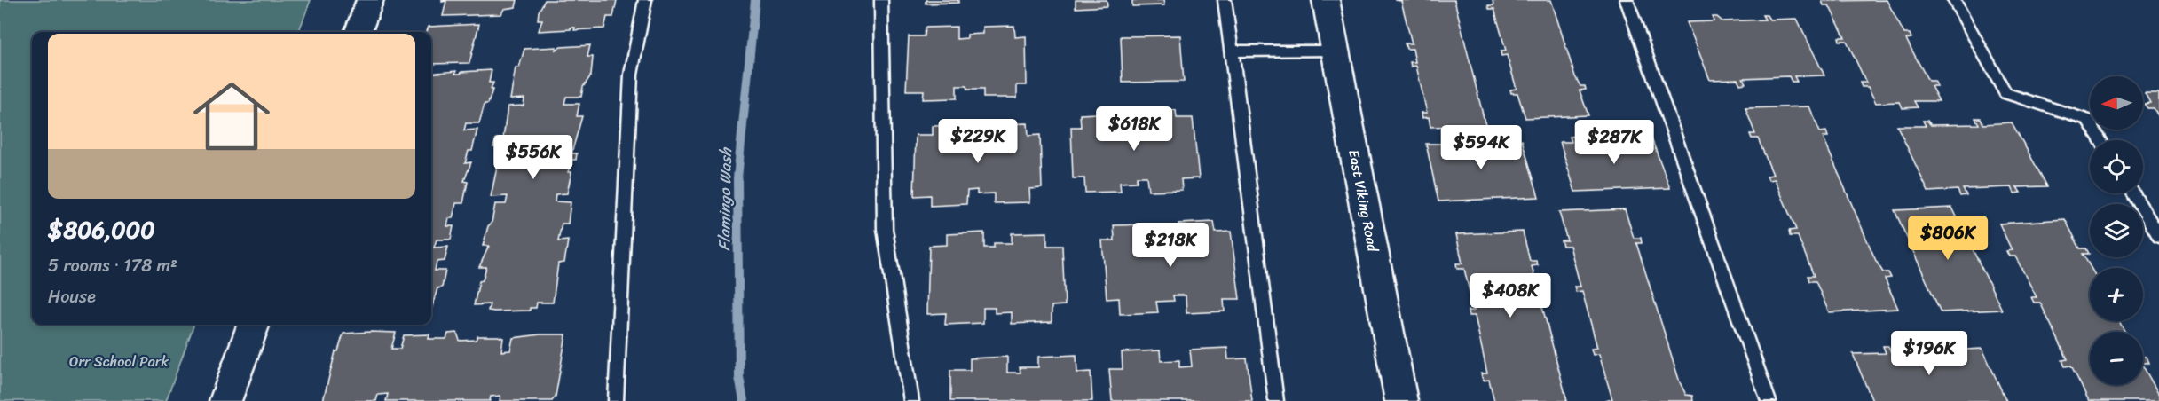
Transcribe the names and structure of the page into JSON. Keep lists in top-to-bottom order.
{
  "streets": {
    "street": ["East Viking Road"]
  },
  "water": ["Flamingo Wash"],
  "parks": ["Orr School Park"],
  "north": "left",
  "page": {
    "list": [
      {
        "name": "$806,000",
        "note": "5 rooms · 178 m² · House"
      }
    ],
    "map_buttons": ["+", "−"],
    "price": [
      "$618K",
      "$229K",
      "$287K",
      "$594K",
      "$556K",
      "$806K",
      "$218K",
      "$408K",
      "$196K"
    ]
  }
}
